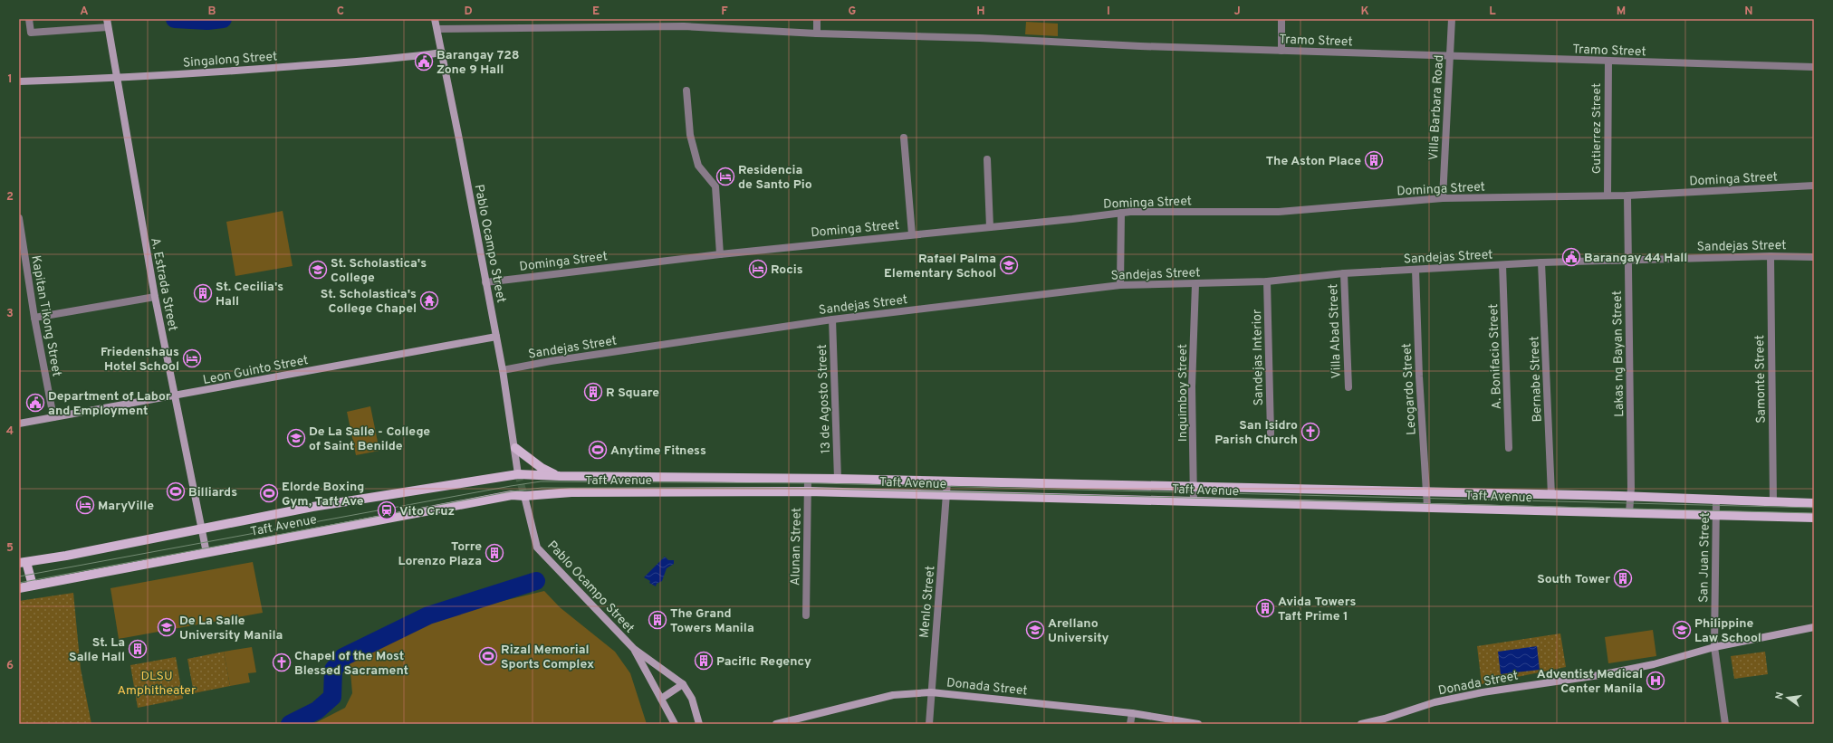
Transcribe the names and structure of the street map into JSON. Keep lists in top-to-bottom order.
{
  "streets": {
    "main road": ["Taft Avenue"],
    "street": [
      "Tramo Street",
      "Singalong Street",
      "Villa Barbara Road",
      "Gutierrez Street",
      "Dominga Street",
      "Pablo Ocampo Street",
      "Sandejas Street",
      "A. Estrada Street",
      "Kapitan Tikong Street",
      "Villa Abad Street",
      "Lakas ng Bayan Street",
      "A. Bonifacio Street",
      "Sandejas Interior",
      "Leon Guinto Street",
      "Bernabe Street",
      "Samonte Street",
      "Leogardo Street",
      "Inquimboy Street",
      "13 de Agosto Street",
      "Alunan Street",
      "San Juan Street",
      "Menlo Street",
      "Donada Street"
    ]
  },
  "crossings": [
    ["Tramo Street", "Villa Barbara Road"],
    ["Tramo Street", "Gutierrez Street"],
    ["Tramo Street", "Pablo Ocampo Street"],
    ["Singalong Street", "Pablo Ocampo Street"],
    ["Singalong Street", "A. Estrada Street"],
    ["Villa Barbara Road", "Dominga Street"],
    ["Gutierrez Street", "Dominga Street"],
    ["Dominga Street", "Pablo Ocampo Street"],
    ["Dominga Street", "Lakas ng Bayan Street"],
    ["Pablo Ocampo Street", "Sandejas Street"],
    ["Pablo Ocampo Street", "Leon Guinto Street"],
    ["Pablo Ocampo Street", "Taft Avenue"],
    ["Sandejas Street", "Villa Abad Street"],
    ["Sandejas Street", "Lakas ng Bayan Street"],
    ["Sandejas Street", "A. Bonifacio Street"],
    ["Sandejas Street", "Sandejas Interior"],
    ["Sandejas Street", "Bernabe Street"],
    ["Sandejas Street", "Samonte Street"],
    ["Sandejas Street", "Leogardo Street"],
    ["Sandejas Street", "Inquimboy Street"],
    ["Sandejas Street", "13 de Agosto Street"],
    ["A. Estrada Street", "Leon Guinto Street"],
    ["A. Estrada Street", "Taft Avenue"],
    ["Kapitan Tikong Street", "Leon Guinto Street"],
    ["Lakas ng Bayan Street", "Taft Avenue"],
    ["Bernabe Street", "Taft Avenue"],
    ["Samonte Street", "Taft Avenue"],
    ["Leogardo Street", "Taft Avenue"],
    ["Inquimboy Street", "Taft Avenue"],
    ["13 de Agosto Street", "Taft Avenue"],
    ["Taft Avenue", "Alunan Street"],
    ["Taft Avenue", "San Juan Street"],
    ["Taft Avenue", "Menlo Street"],
    ["San Juan Street", "Donada Street"],
    ["Menlo Street", "Donada Street"]
  ],
  "parks": ["DLSU Amphitheater"],
  "places": {
    "public building": ["Barangay 728 Zone 9 Hall", "Barangay 44 Hall", "Department of Labor and Employment"],
    "building": [
      "The Aston Place",
      "St. Cecilia's Hall",
      "R Square",
      "Torre Lorenzo Plaza",
      "South Tower",
      "Avida Towers Taft Prime 1",
      "The Grand Towers Manila",
      "St. La Salle Hall",
      "Pacific Regency"
    ],
    "hotel": [
      "Residencia de Santo Pio",
      "Rocis",
      "Friedenshaus Hotel School",
      "MaryVille"
    ],
    "school or university": [
      "Rafael Palma Elementary School",
      "St. Scholastica's College",
      "De La Salle - College of Saint Benilde",
      "De La Salle University Manila",
      "Arellano University",
      "Philippine Law School"
    ],
    "temple": ["St. Scholastica's College Chapel"],
    "church": ["San Isidro Parish Church", "Chapel of the Most Blessed Sacrament"],
    "sports": [
      "Anytime Fitness",
      "Billiards",
      "Elorde Boxing Gym, Taft Ave",
      "Rizal Memorial Sports Complex"
    ],
    "station": ["Vito Cruz"],
    "hospital": ["Adventist Medical Center Manila"]
  },
  "north": "left",
  "grid": {
    "columns": [
      "A",
      "B",
      "C",
      "D",
      "E",
      "F",
      "G",
      "H",
      "I",
      "J",
      "K",
      "L",
      "M",
      "N"
    ],
    "rows": [
      "1",
      "2",
      "3",
      "4",
      "5",
      "6"
    ]
  }
}
